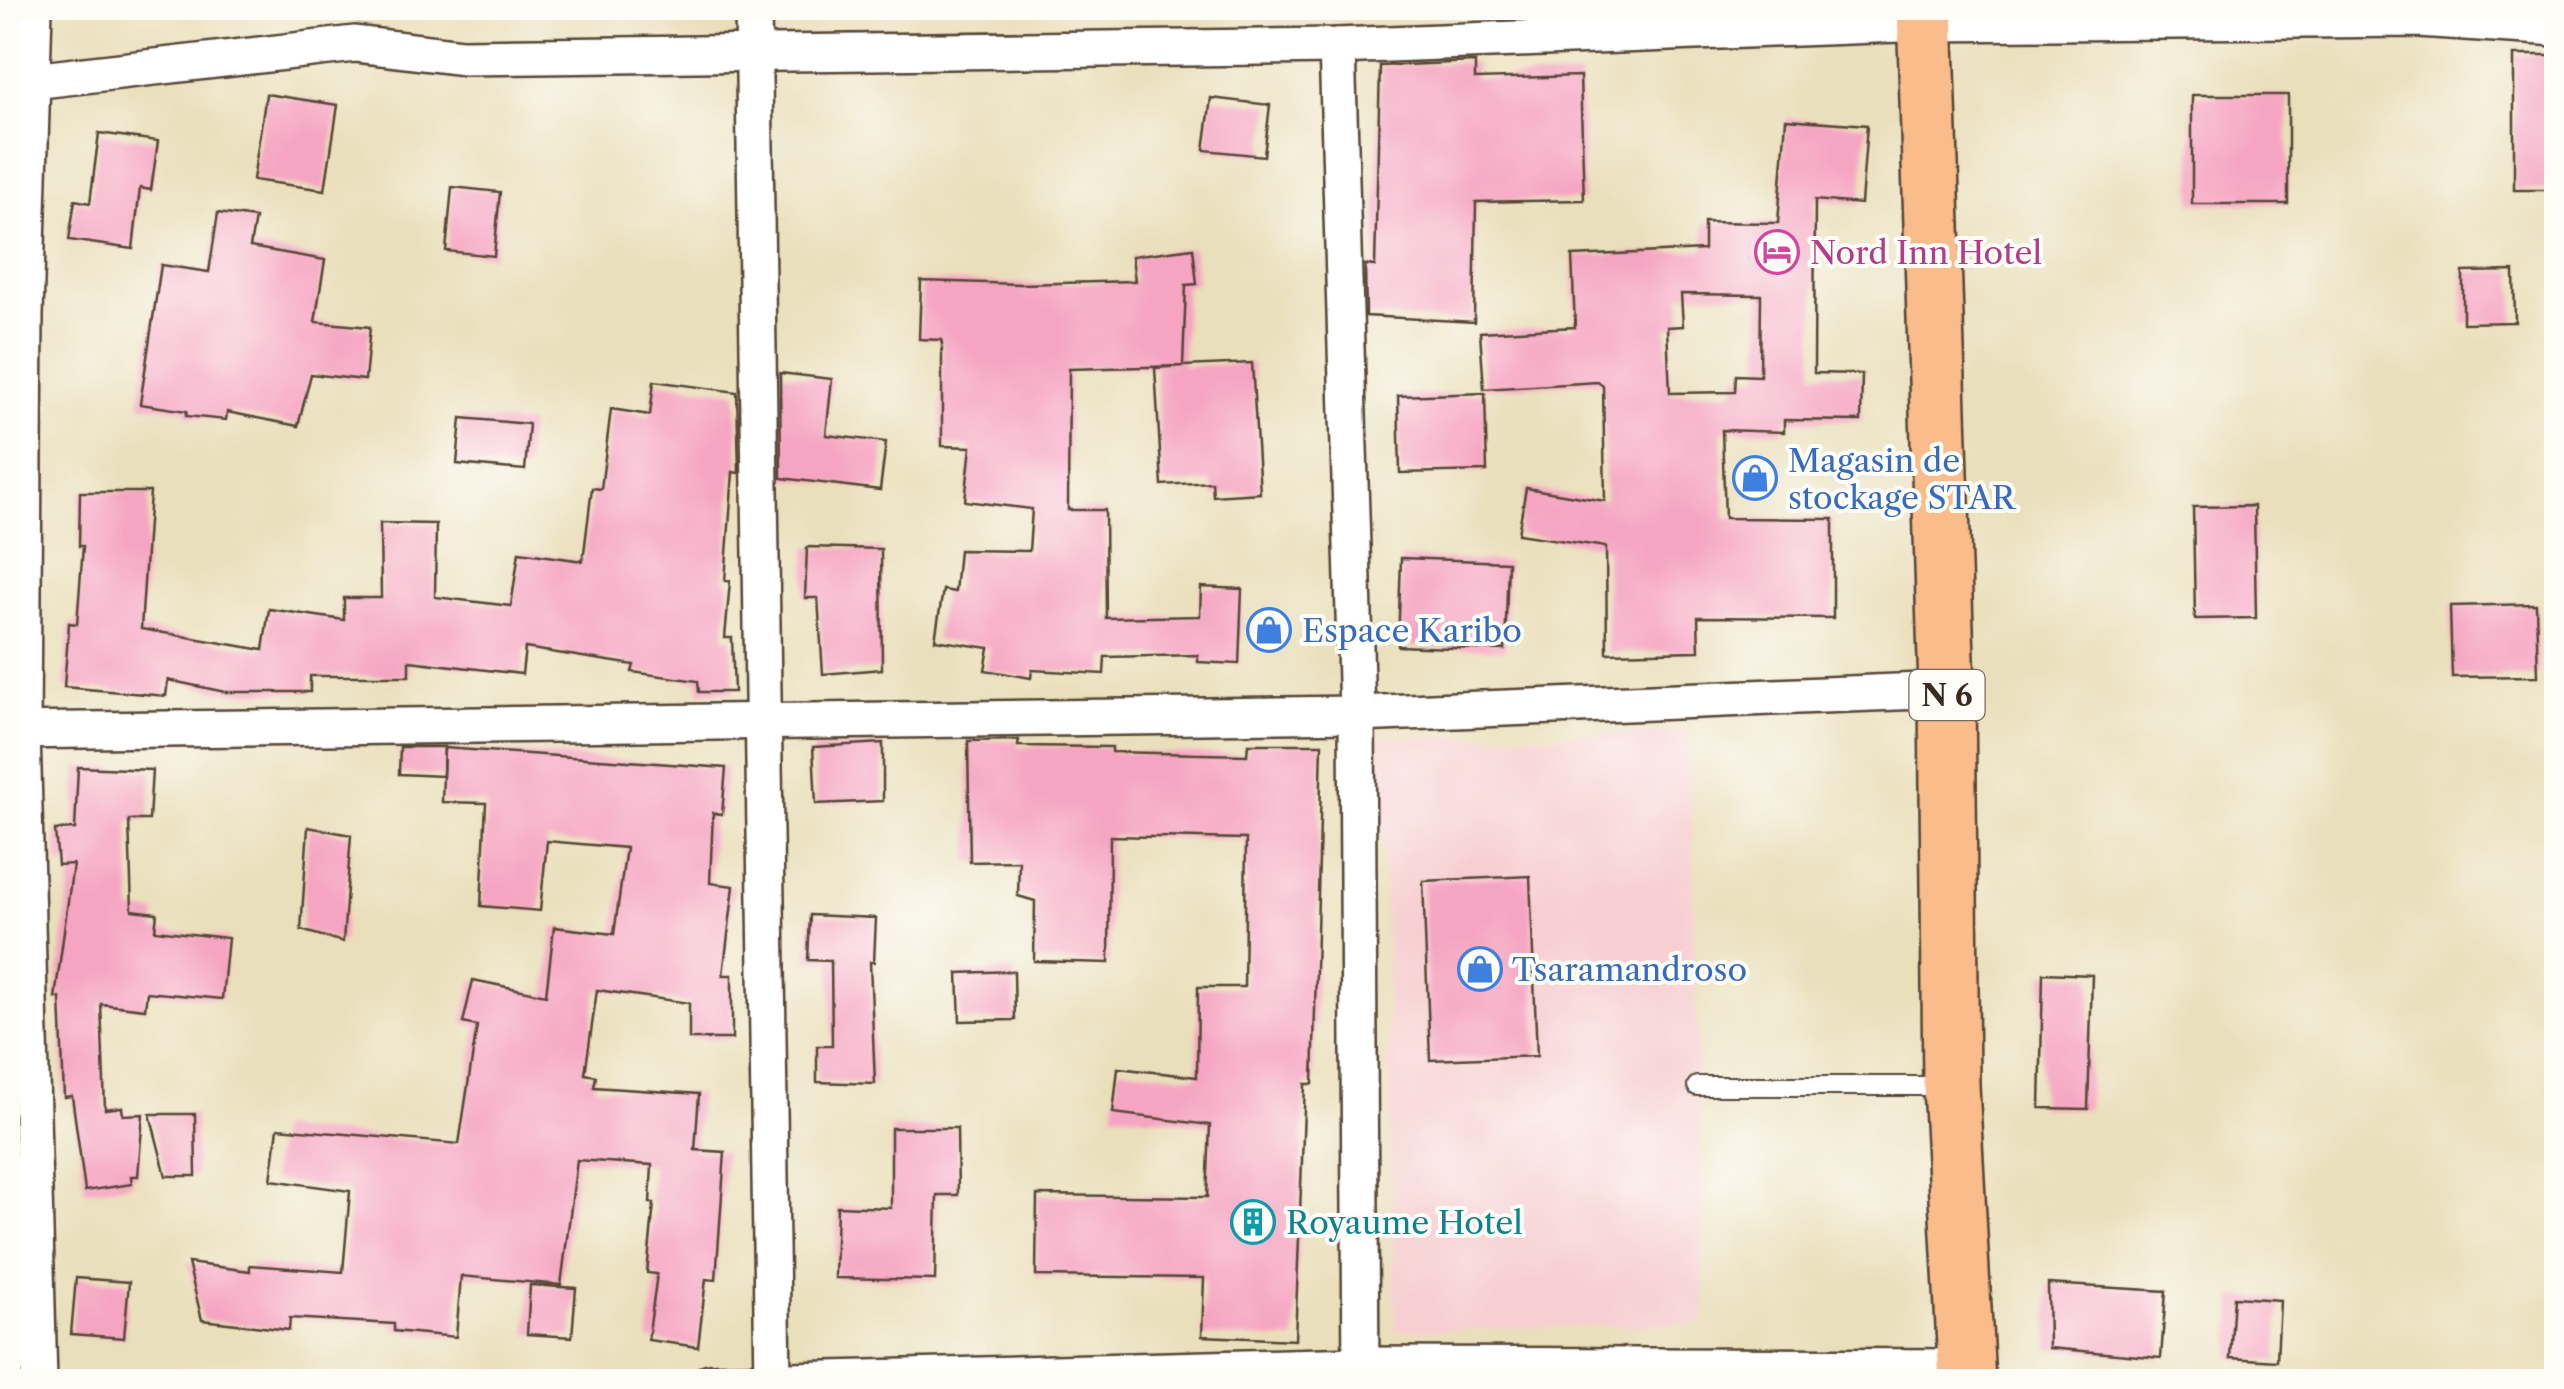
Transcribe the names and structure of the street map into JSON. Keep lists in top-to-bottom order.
{
  "streets": {
    "main road": ["N 6"]
  },
  "places": {
    "hotel": ["Nord Inn Hotel"],
    "shop": ["Magasin de stockage STAR", "Espace Karibo", "Tsaramandroso"],
    "building": ["Royaume Hotel"]
  }
}
